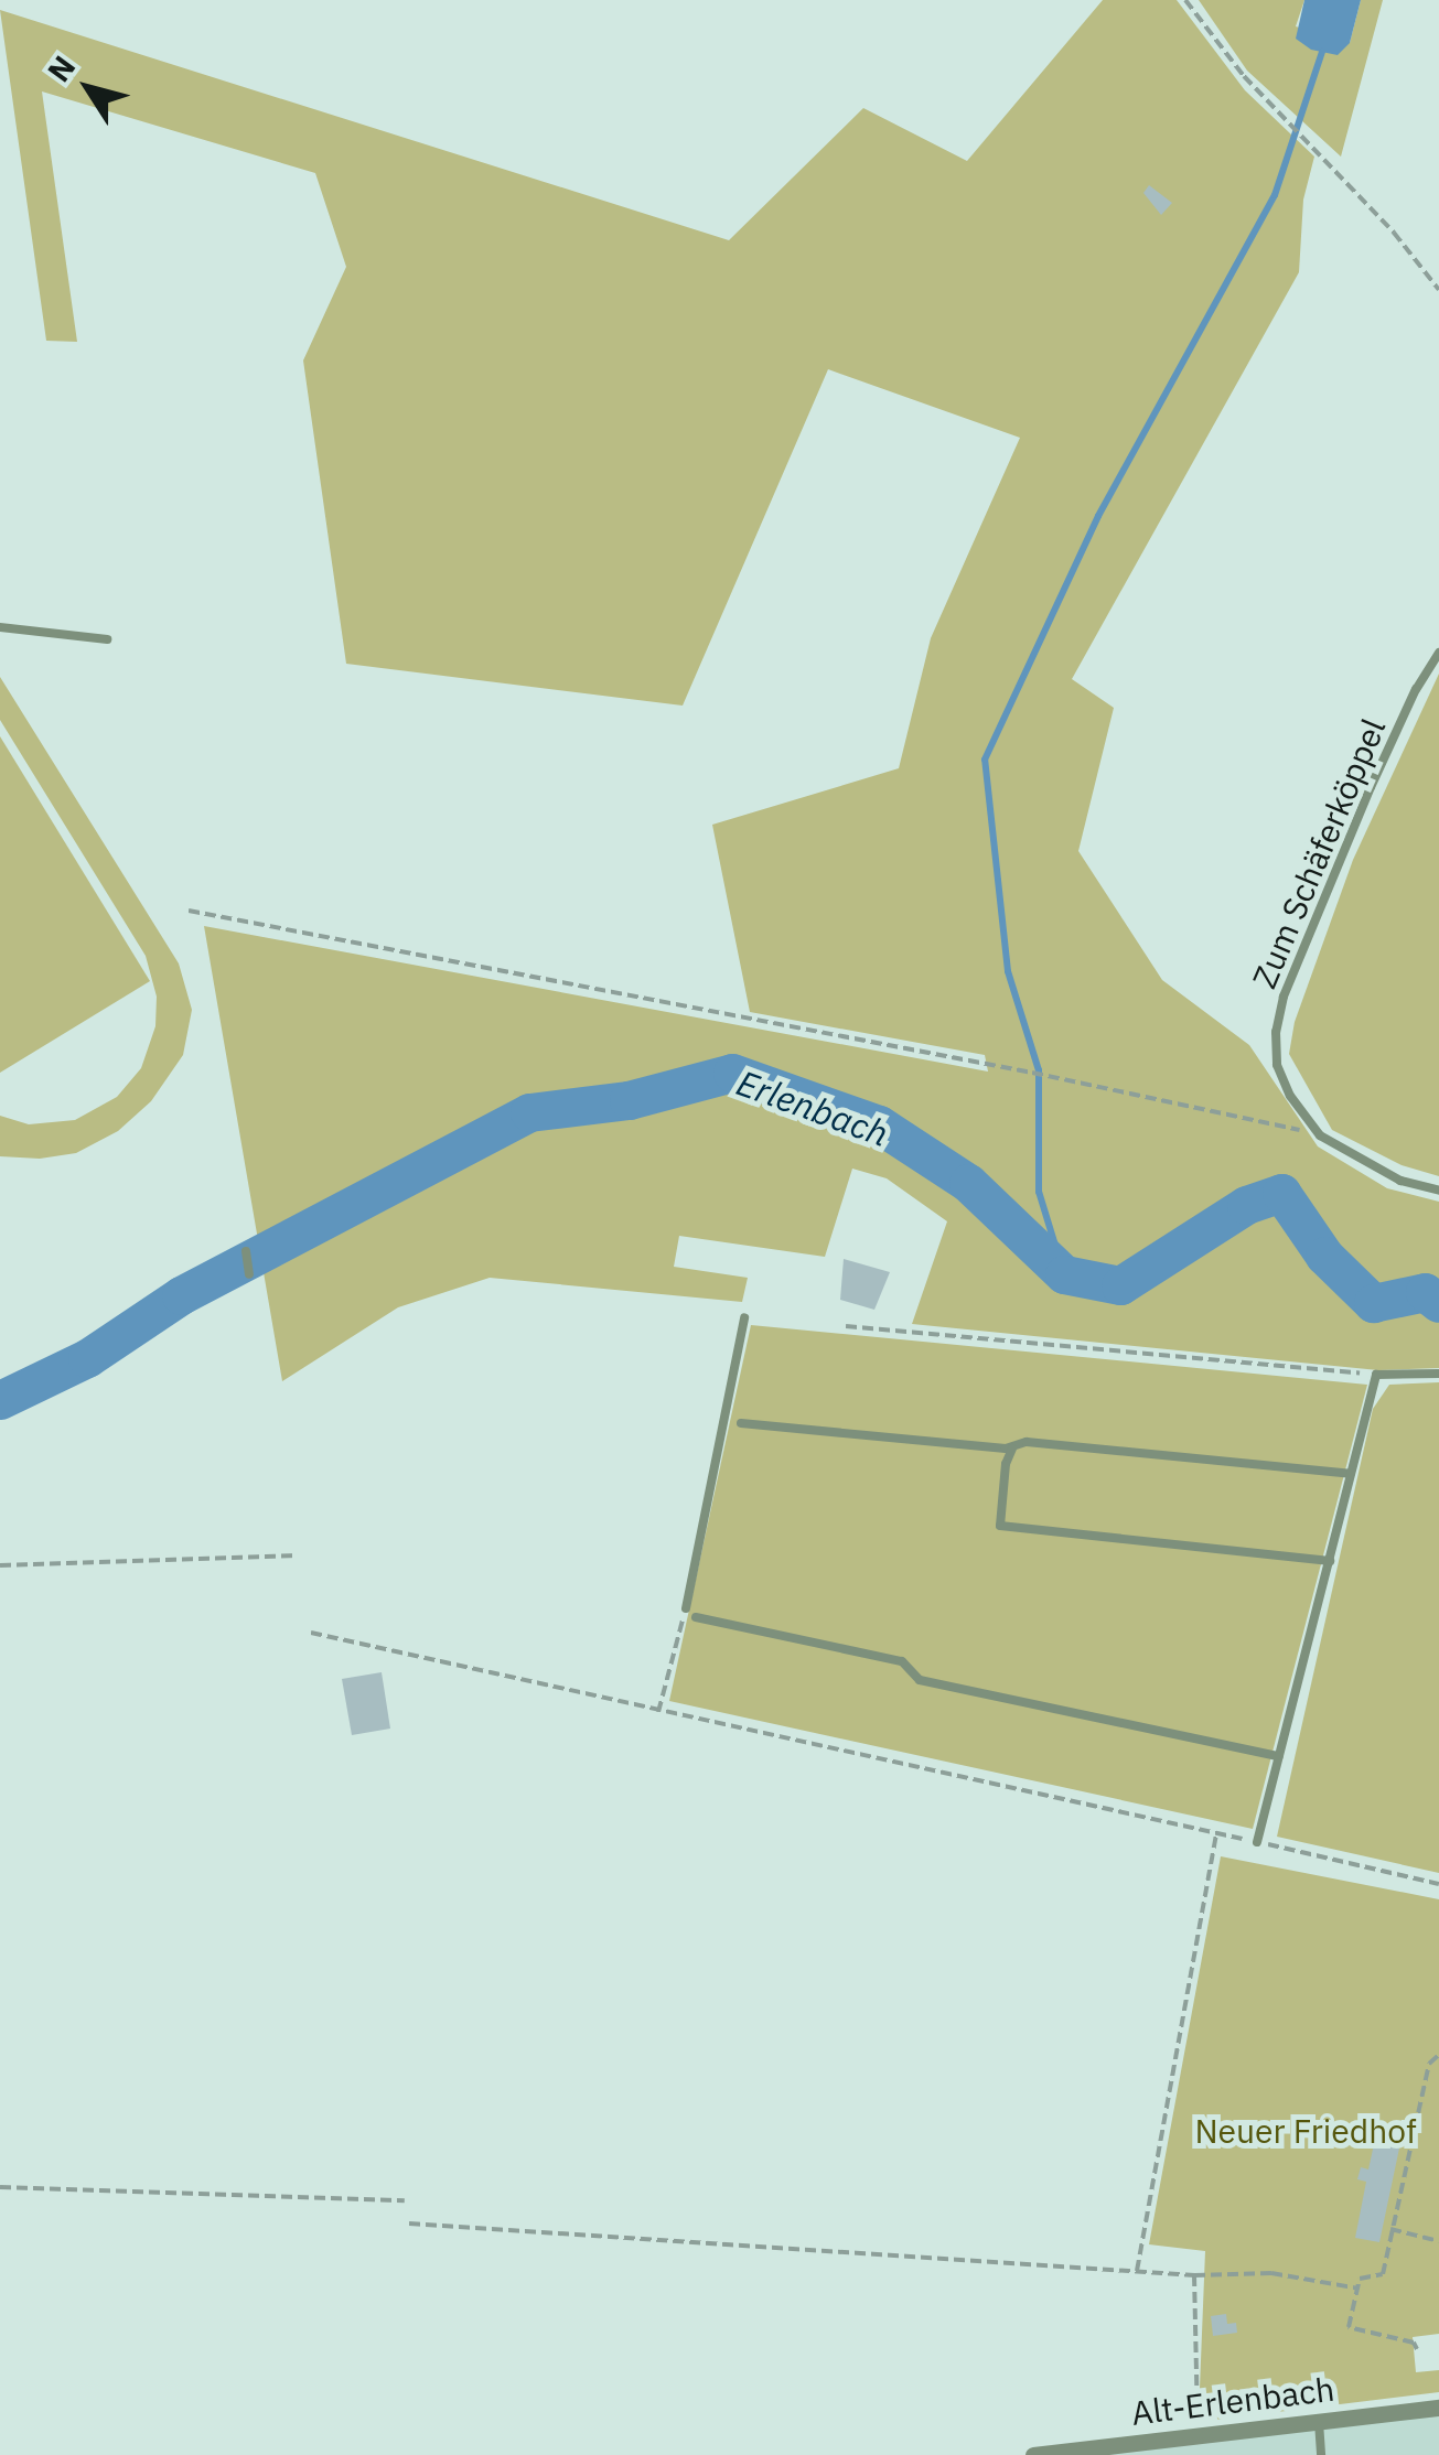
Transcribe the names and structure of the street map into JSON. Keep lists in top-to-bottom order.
{
  "streets": {
    "street": ["Alt-Erlenbach"],
    "lane": ["Zum Schäferköppel"]
  },
  "water": ["Erlenbach"],
  "parks": ["Neuer Friedhof"],
  "north": "top left"
}
